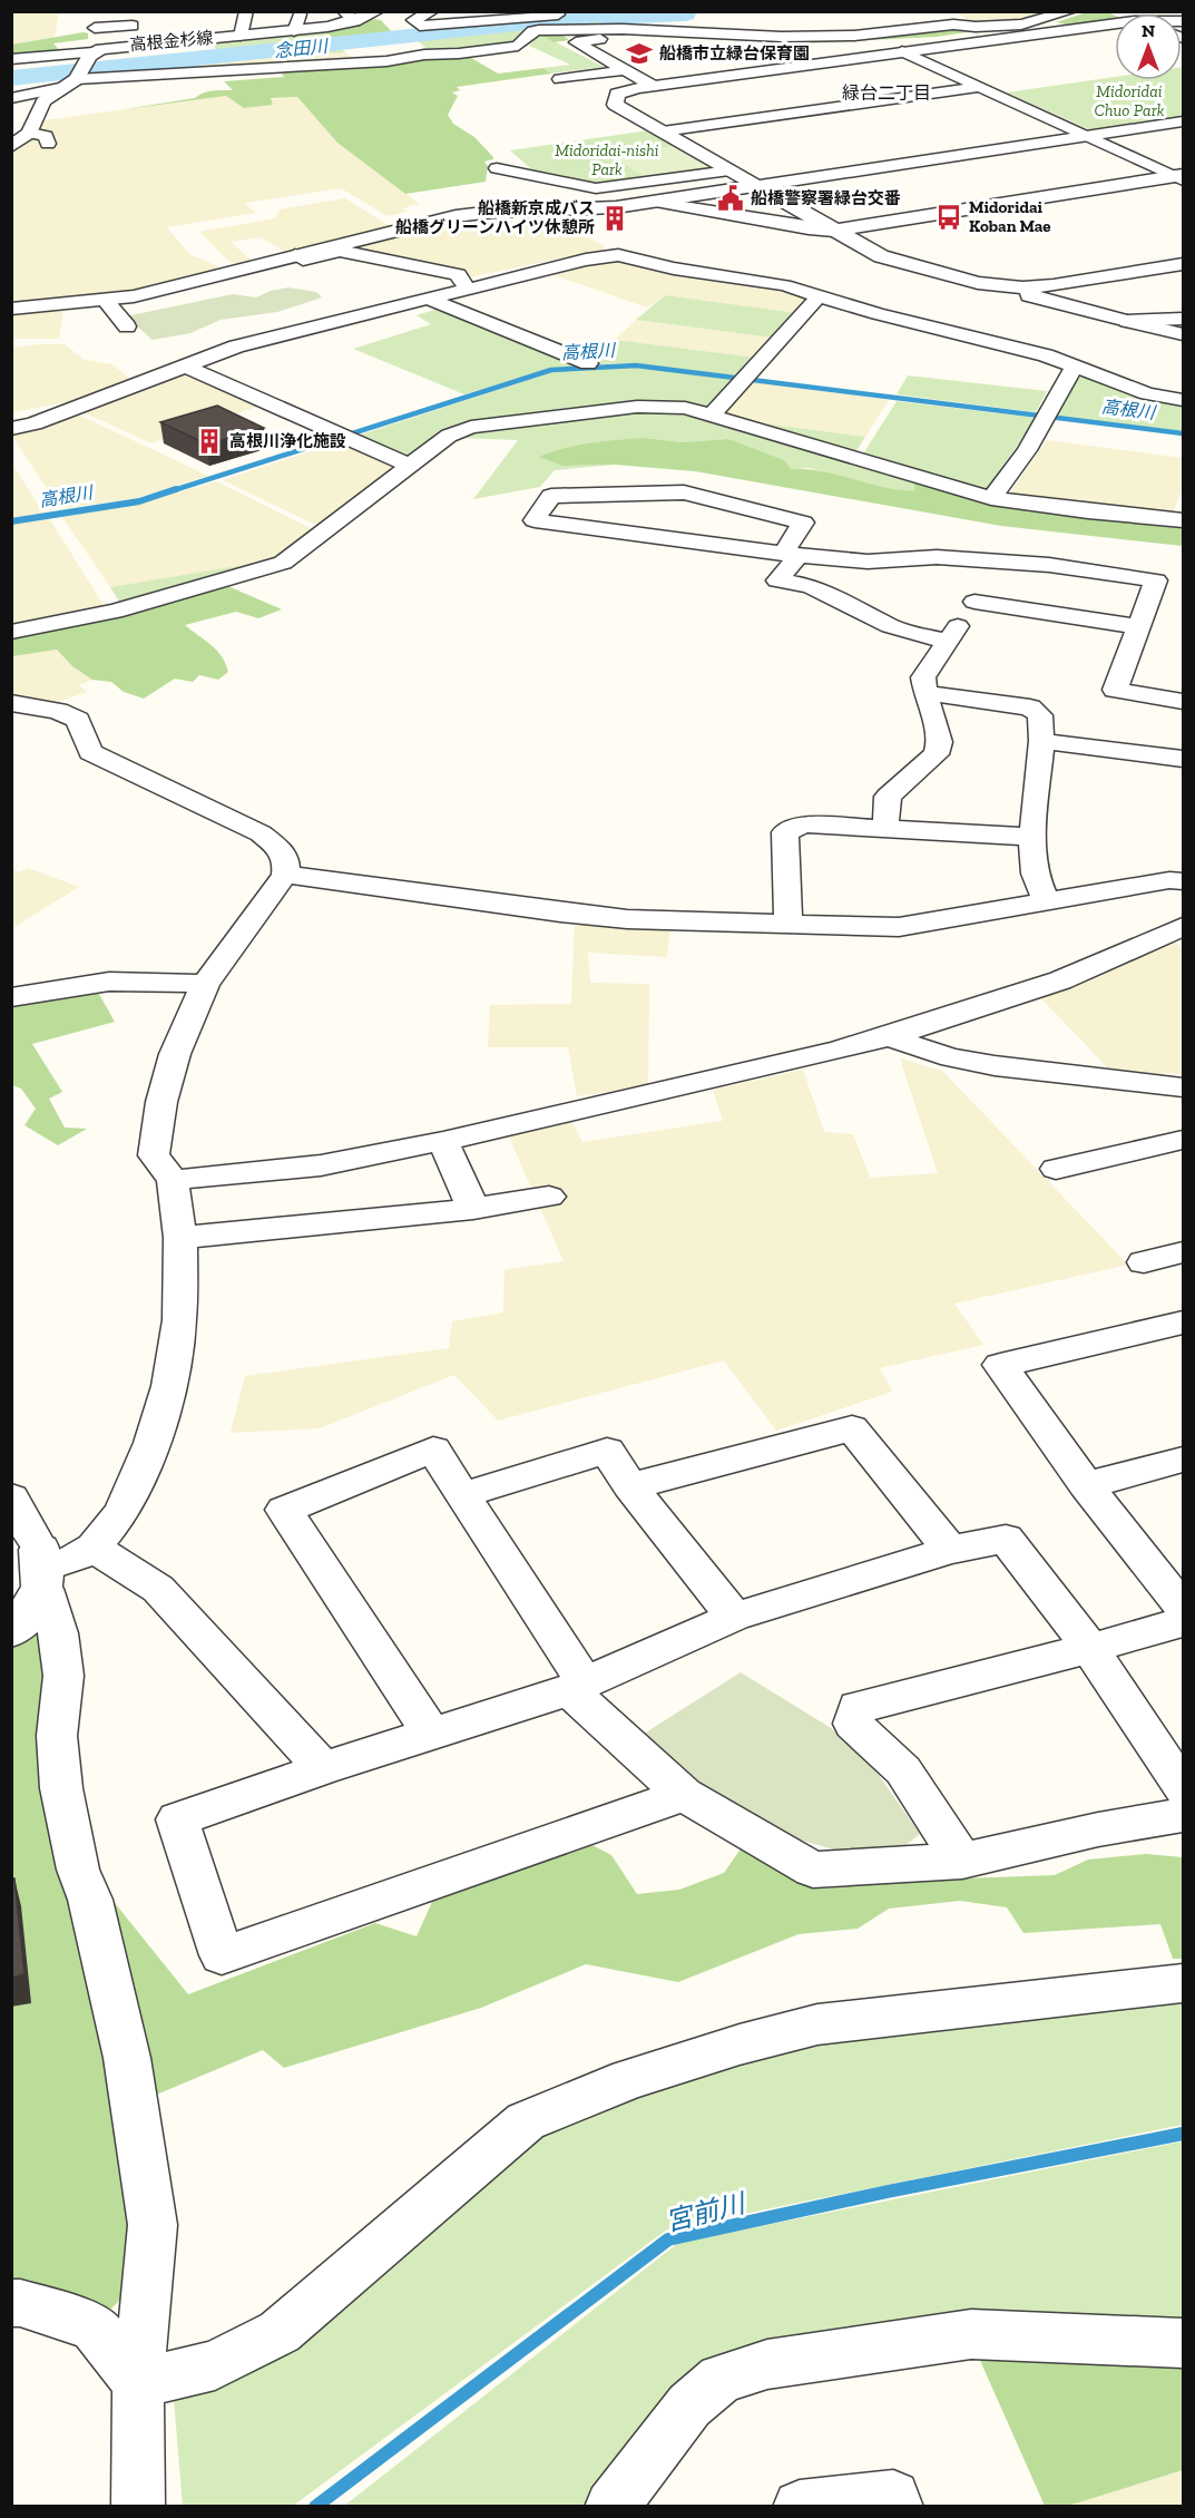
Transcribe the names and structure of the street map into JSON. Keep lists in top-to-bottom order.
{
  "streets": {
    "street": ["高根金杉線"]
  },
  "districts": ["緑台二丁目"],
  "water": ["念田川", "高根川", "宮前川"],
  "parks": ["Midoridai Chuo Park", "Midoridai-nishi Park"],
  "places": {
    "school or university": ["船橋市立緑台保育園"],
    "public building": ["船橋警察署緑台交番"],
    "bus stop": ["Midoridai Koban Mae"],
    "building": ["船橋新京成バス 船橋グリーンハイツ休憩所", "高根川浄化施設"]
  },
  "north": "top"
}
